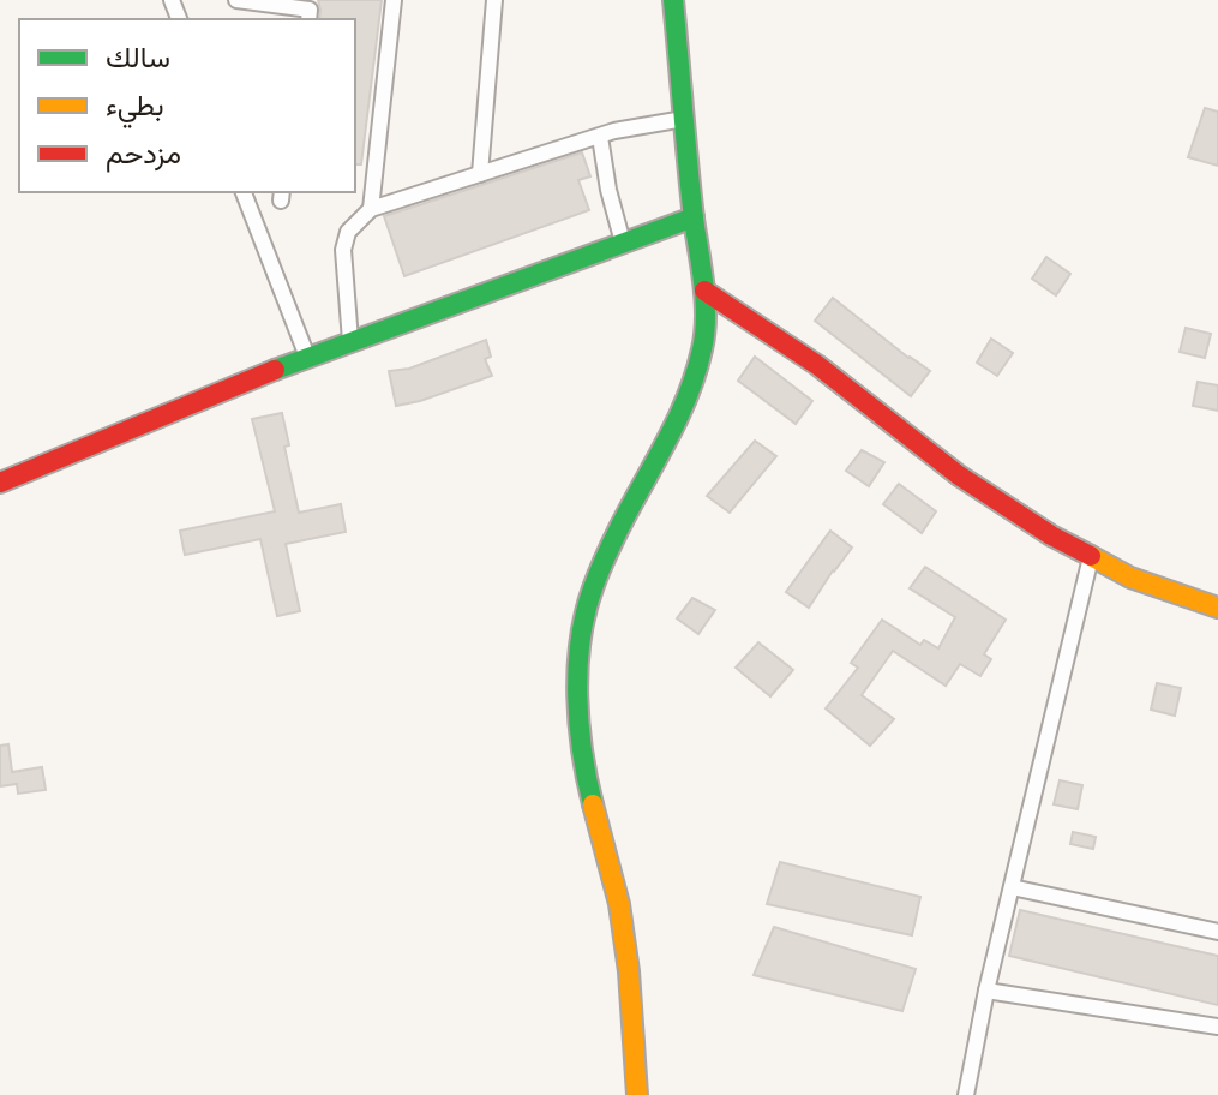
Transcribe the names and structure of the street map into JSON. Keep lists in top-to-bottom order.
{
  "legend": ["سالك", "بطيء", "مزدحم"]
}
